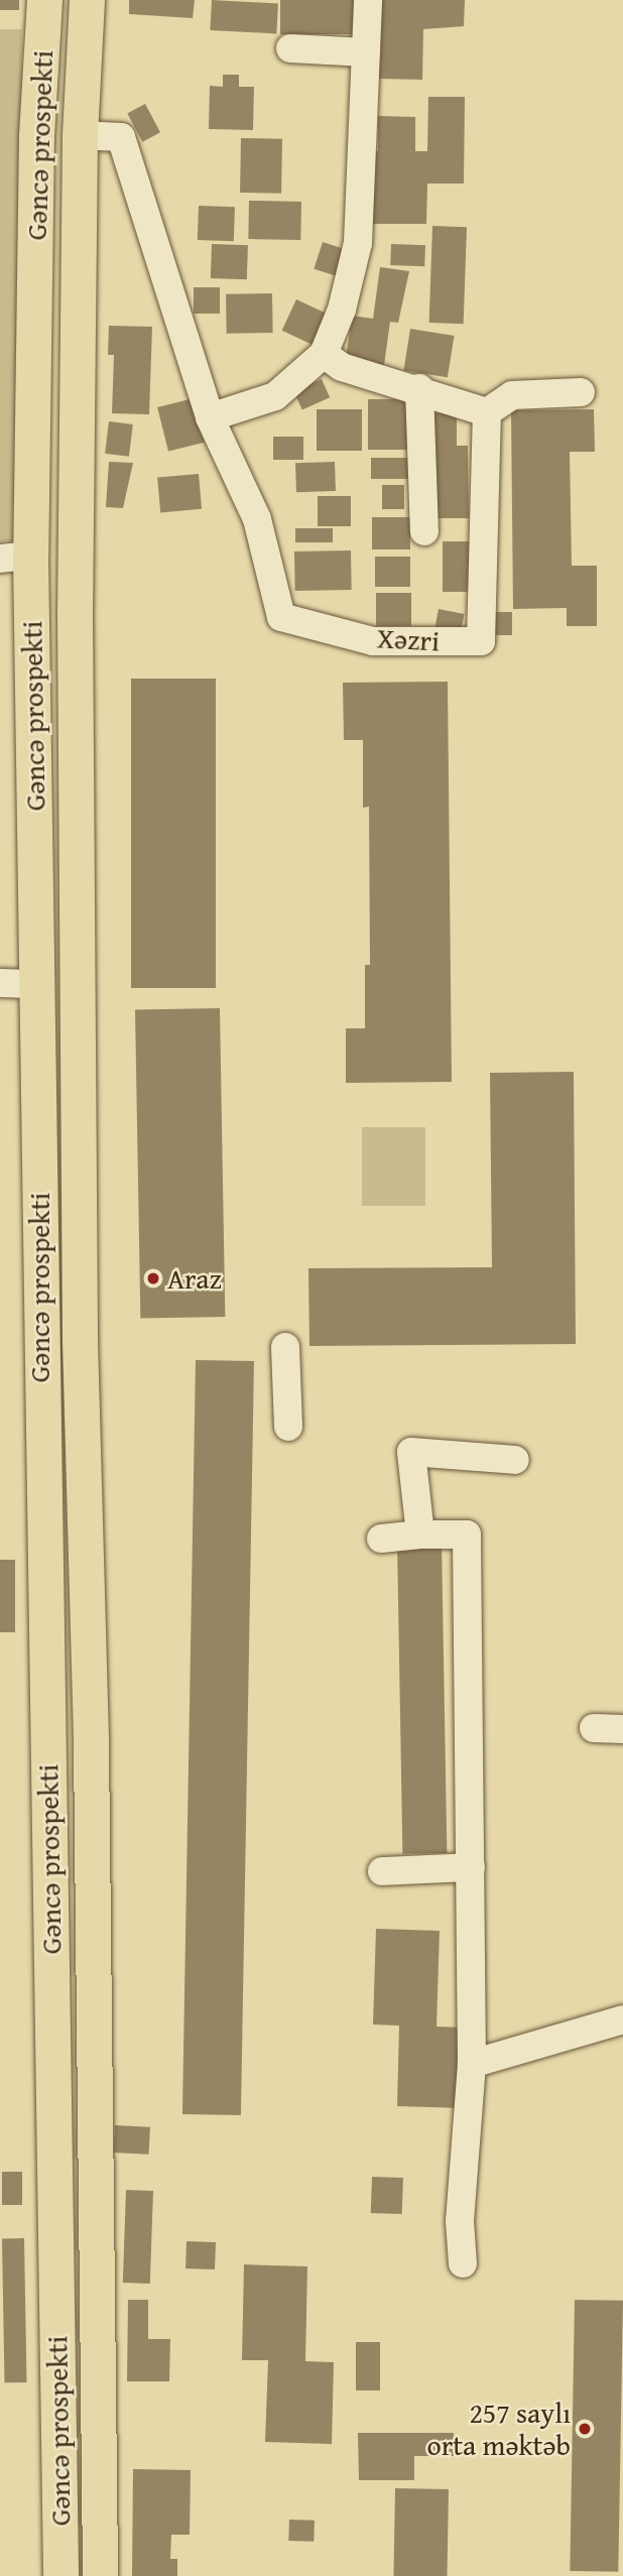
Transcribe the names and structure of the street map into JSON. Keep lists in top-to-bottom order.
{
  "streets": {
    "main road": ["Gəncə prospekti"],
    "street": ["Xəzri"]
  },
  "places": ["Araz", "257 saylı orta məktəb"]
}
